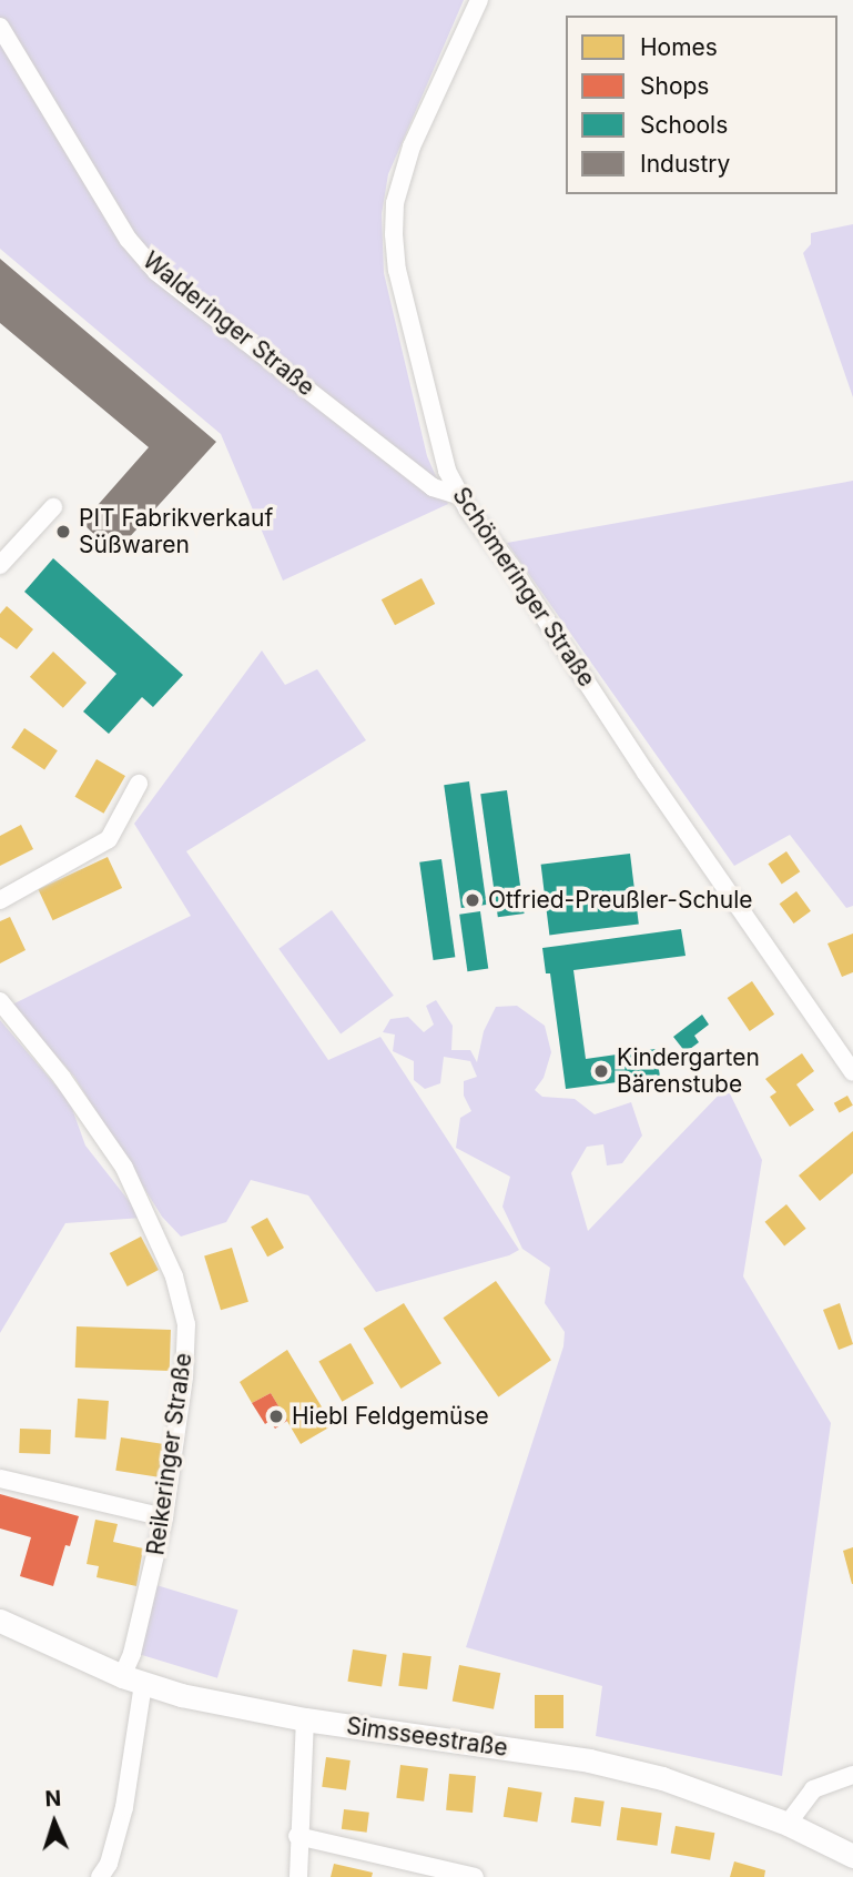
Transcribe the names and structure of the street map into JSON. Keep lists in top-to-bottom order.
{
  "streets": {
    "main road": ["Simsseestraße"],
    "street": ["Walderinger Straße", "Schömeringer Straße", "Reikeringer Straße"]
  },
  "crossings": [
    ["Walderinger Straße", "Schömeringer Straße"],
    ["Reikeringer Straße", "Simsseestraße"]
  ],
  "places": [
    "PIT Fabrikverkauf Süßwaren",
    "Otfried-Preußler-Schule",
    "Kindergarten Bärenstube",
    "Hiebl Feldgemüse"
  ],
  "legend": [
    "Homes",
    "Shops",
    "Schools",
    "Industry"
  ],
  "north": "top"
}
